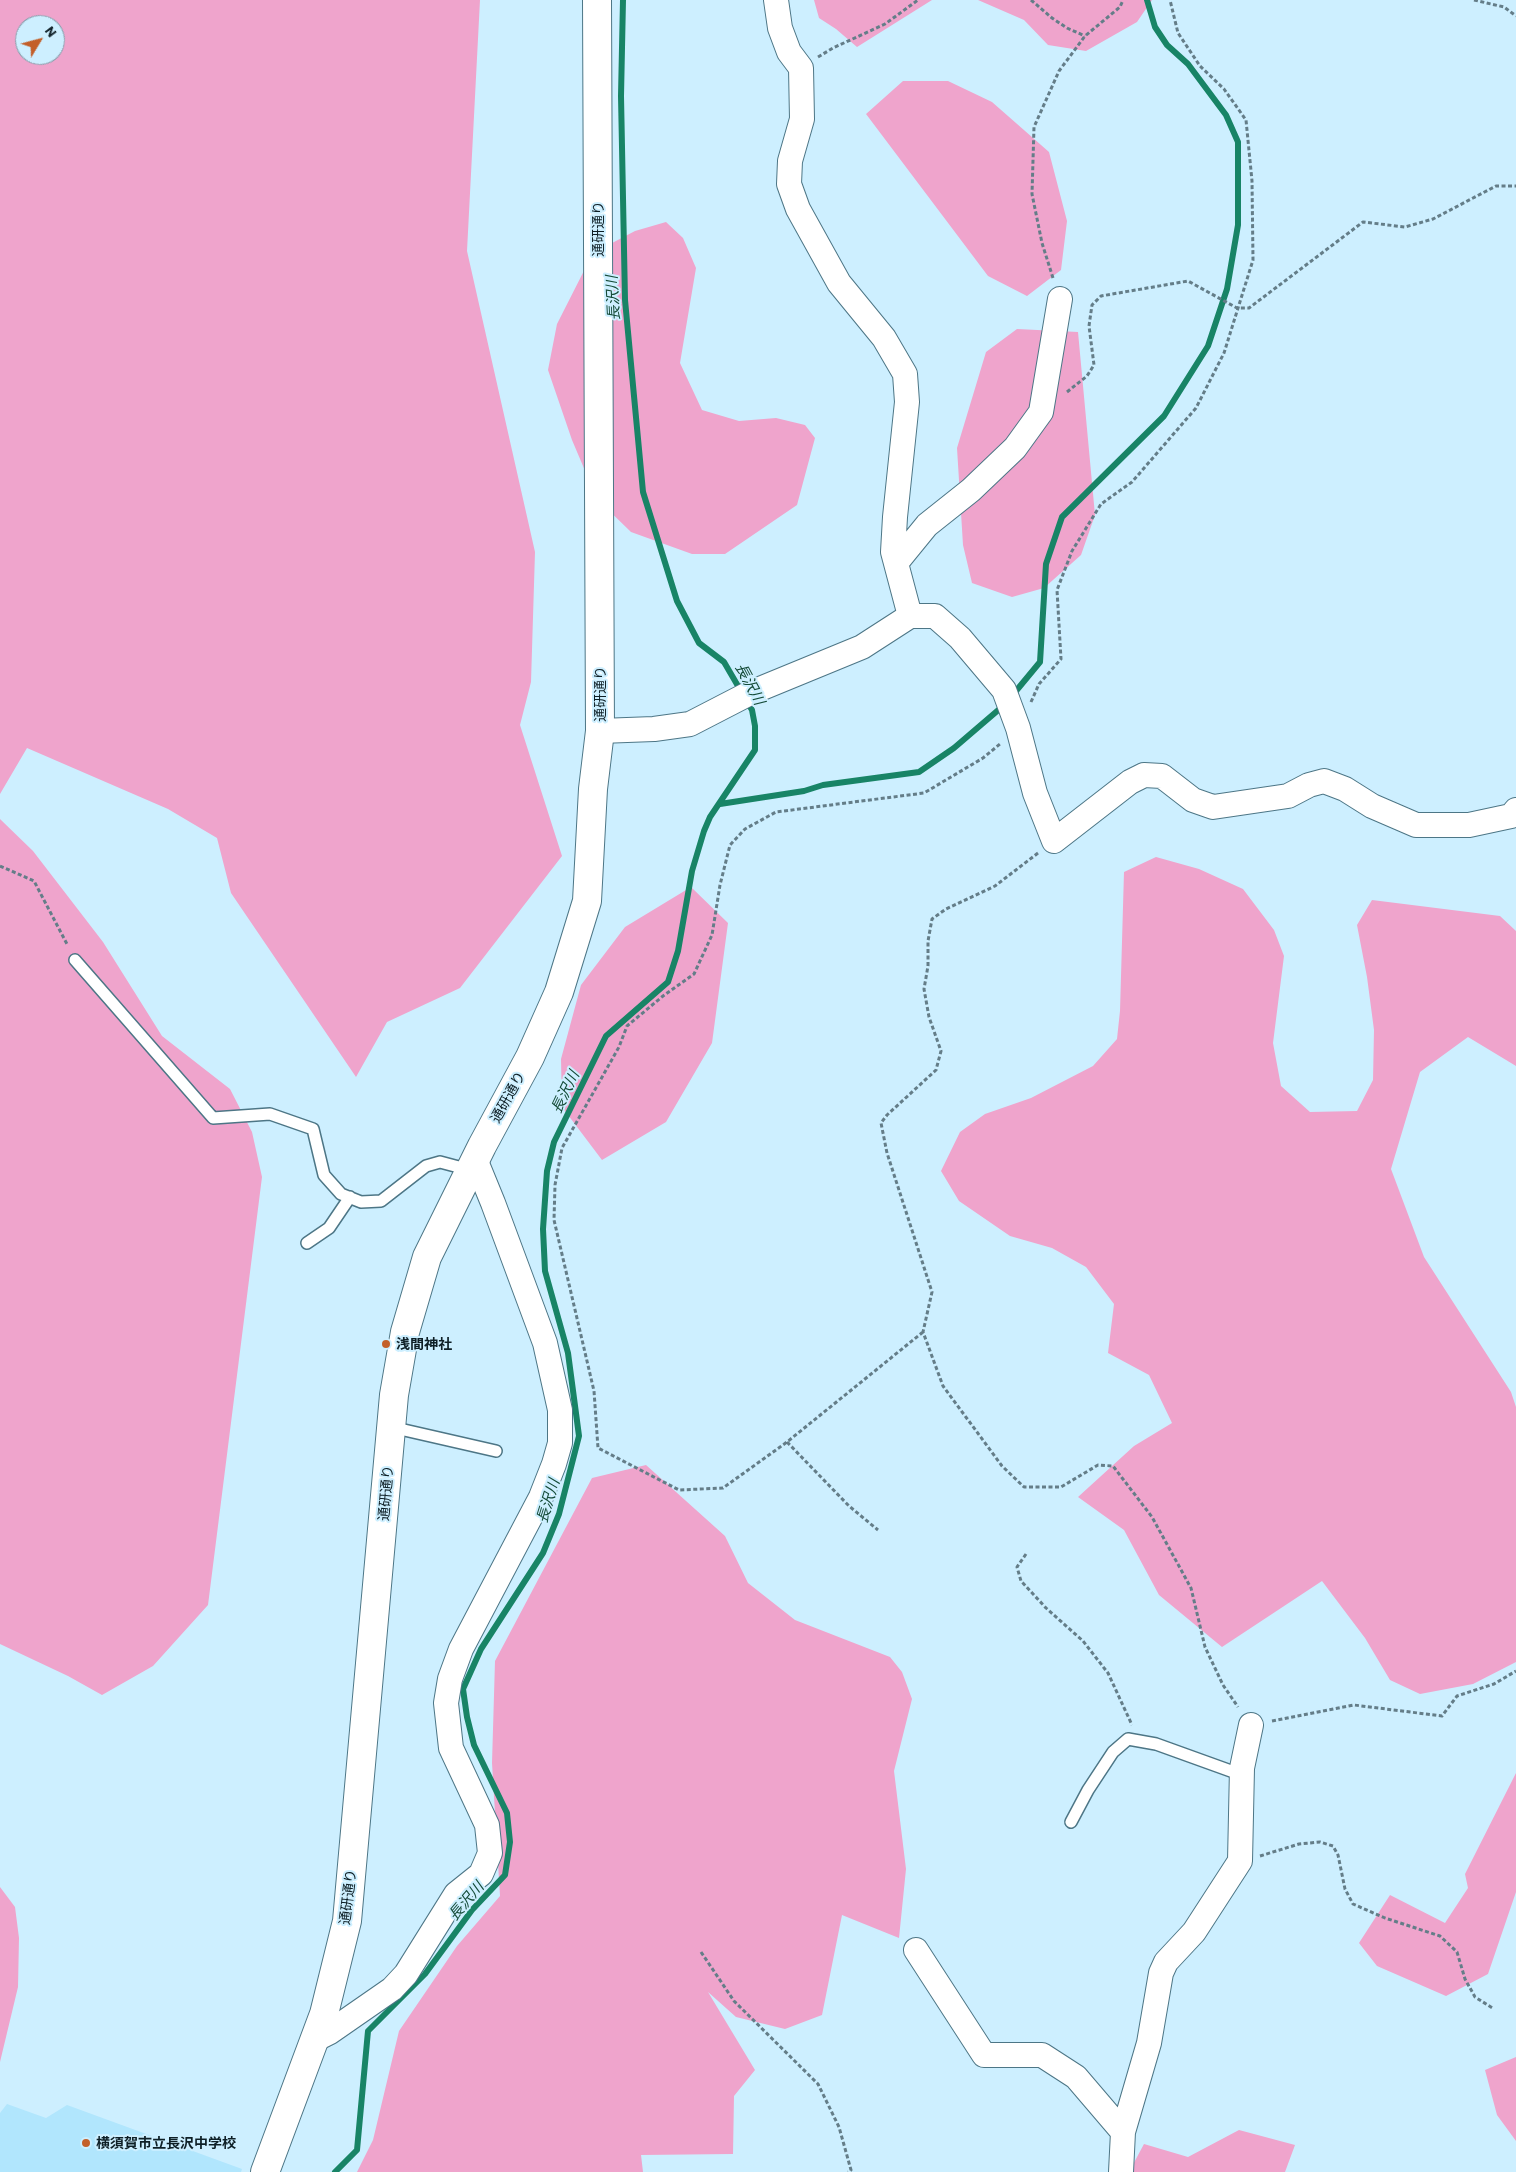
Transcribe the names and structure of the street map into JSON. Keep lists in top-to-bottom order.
{
  "streets": {
    "street": ["通研通り"]
  },
  "water": ["長沢川"],
  "places": ["浅間神社", "横須賀市立長沢中学校"],
  "north": "top right"
}
